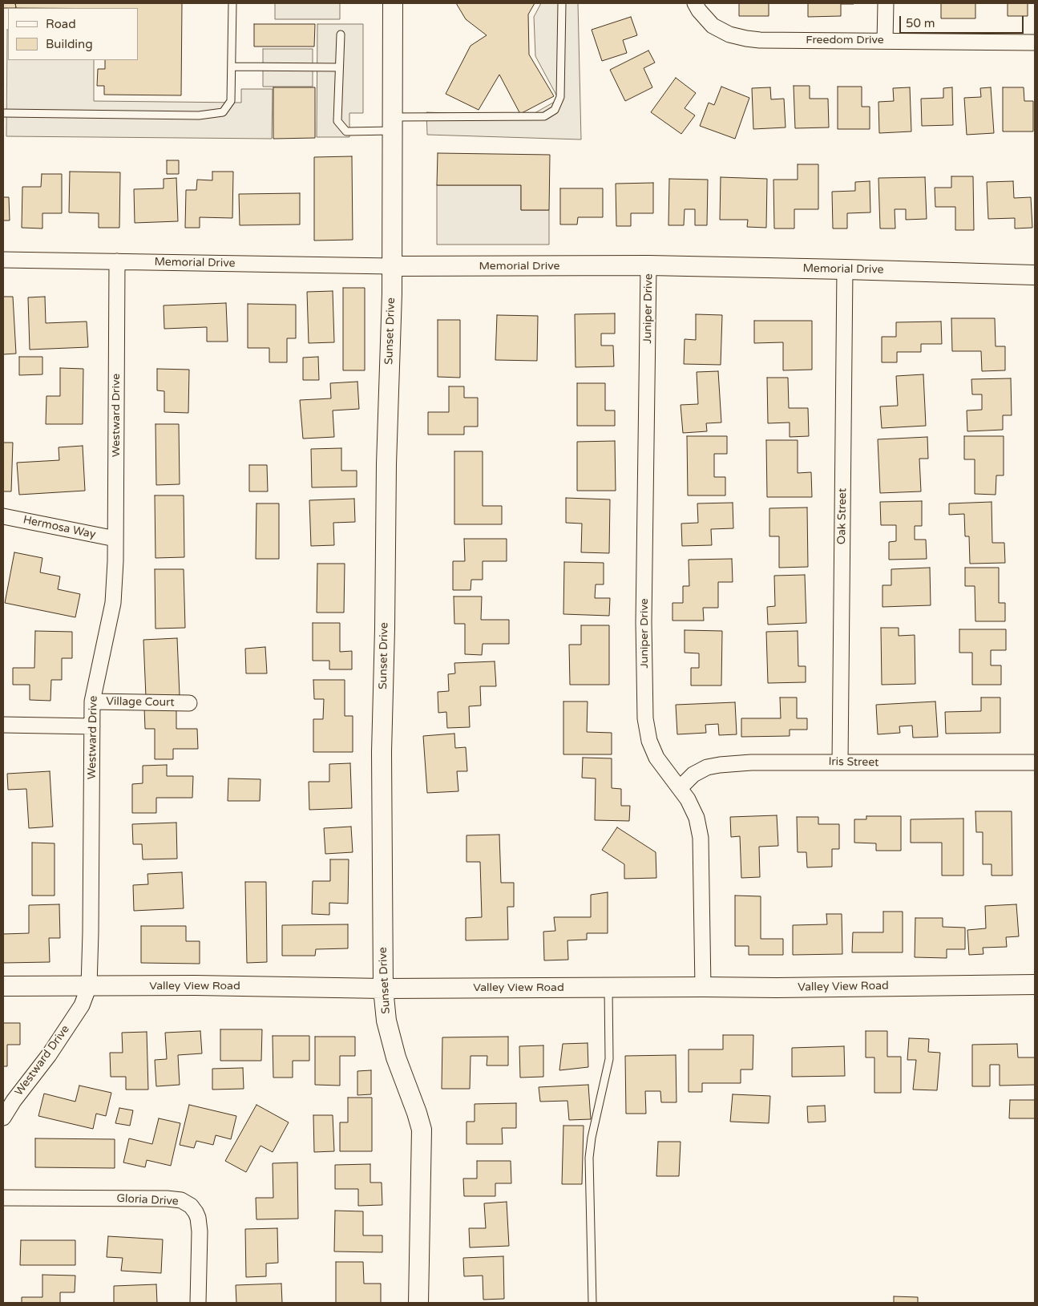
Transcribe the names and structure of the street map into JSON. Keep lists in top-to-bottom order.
{
  "streets": {
    "street": [
      "Freedom Drive",
      "Memorial Drive",
      "Juniper Drive",
      "Sunset Drive",
      "Westward Drive",
      "Oak Street",
      "Hermosa Way",
      "Village Court",
      "Iris Street",
      "Valley View Road",
      "Gloria Drive"
    ]
  },
  "crossings": [
    ["Memorial Drive", "Juniper Drive"],
    ["Memorial Drive", "Sunset Drive"],
    ["Memorial Drive", "Westward Drive"],
    ["Memorial Drive", "Oak Street"],
    ["Juniper Drive", "Iris Street"],
    ["Juniper Drive", "Valley View Road"],
    ["Sunset Drive", "Valley View Road"],
    ["Westward Drive", "Hermosa Way"],
    ["Westward Drive", "Village Court"],
    ["Westward Drive", "Valley View Road"],
    ["Oak Street", "Iris Street"]
  ],
  "legend": ["Road", "Building"],
  "scale_bar": "50 m"
}
